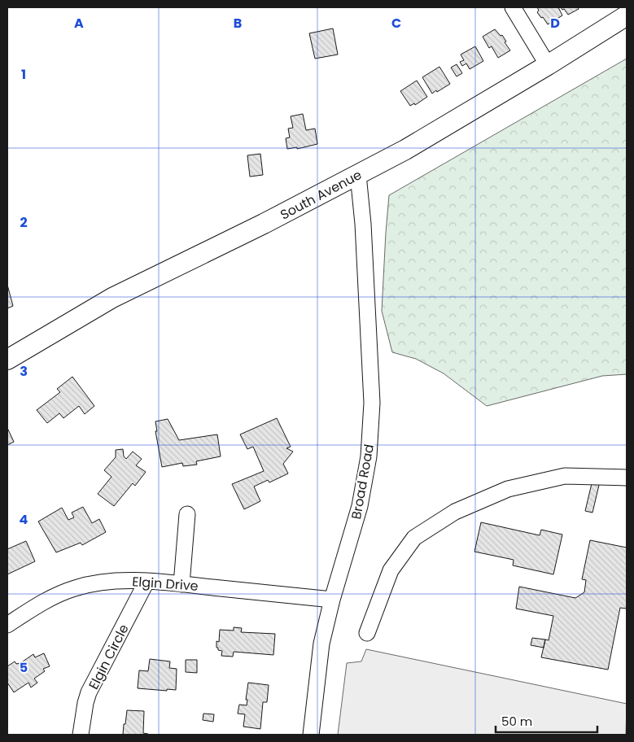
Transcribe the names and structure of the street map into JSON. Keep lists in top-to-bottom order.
{
  "streets": {
    "main road": ["South Avenue"],
    "street": ["Broad Road", "Elgin Drive", "Elgin Circle"]
  },
  "crossings": [
    ["South Avenue", "Broad Road"],
    ["Broad Road", "Elgin Drive"],
    ["Elgin Drive", "Elgin Circle"]
  ],
  "scale_bar": "50 m",
  "grid": {
    "columns": [
      "A",
      "B",
      "C",
      "D"
    ],
    "rows": [
      "1",
      "2",
      "3",
      "4",
      "5"
    ]
  }
}
